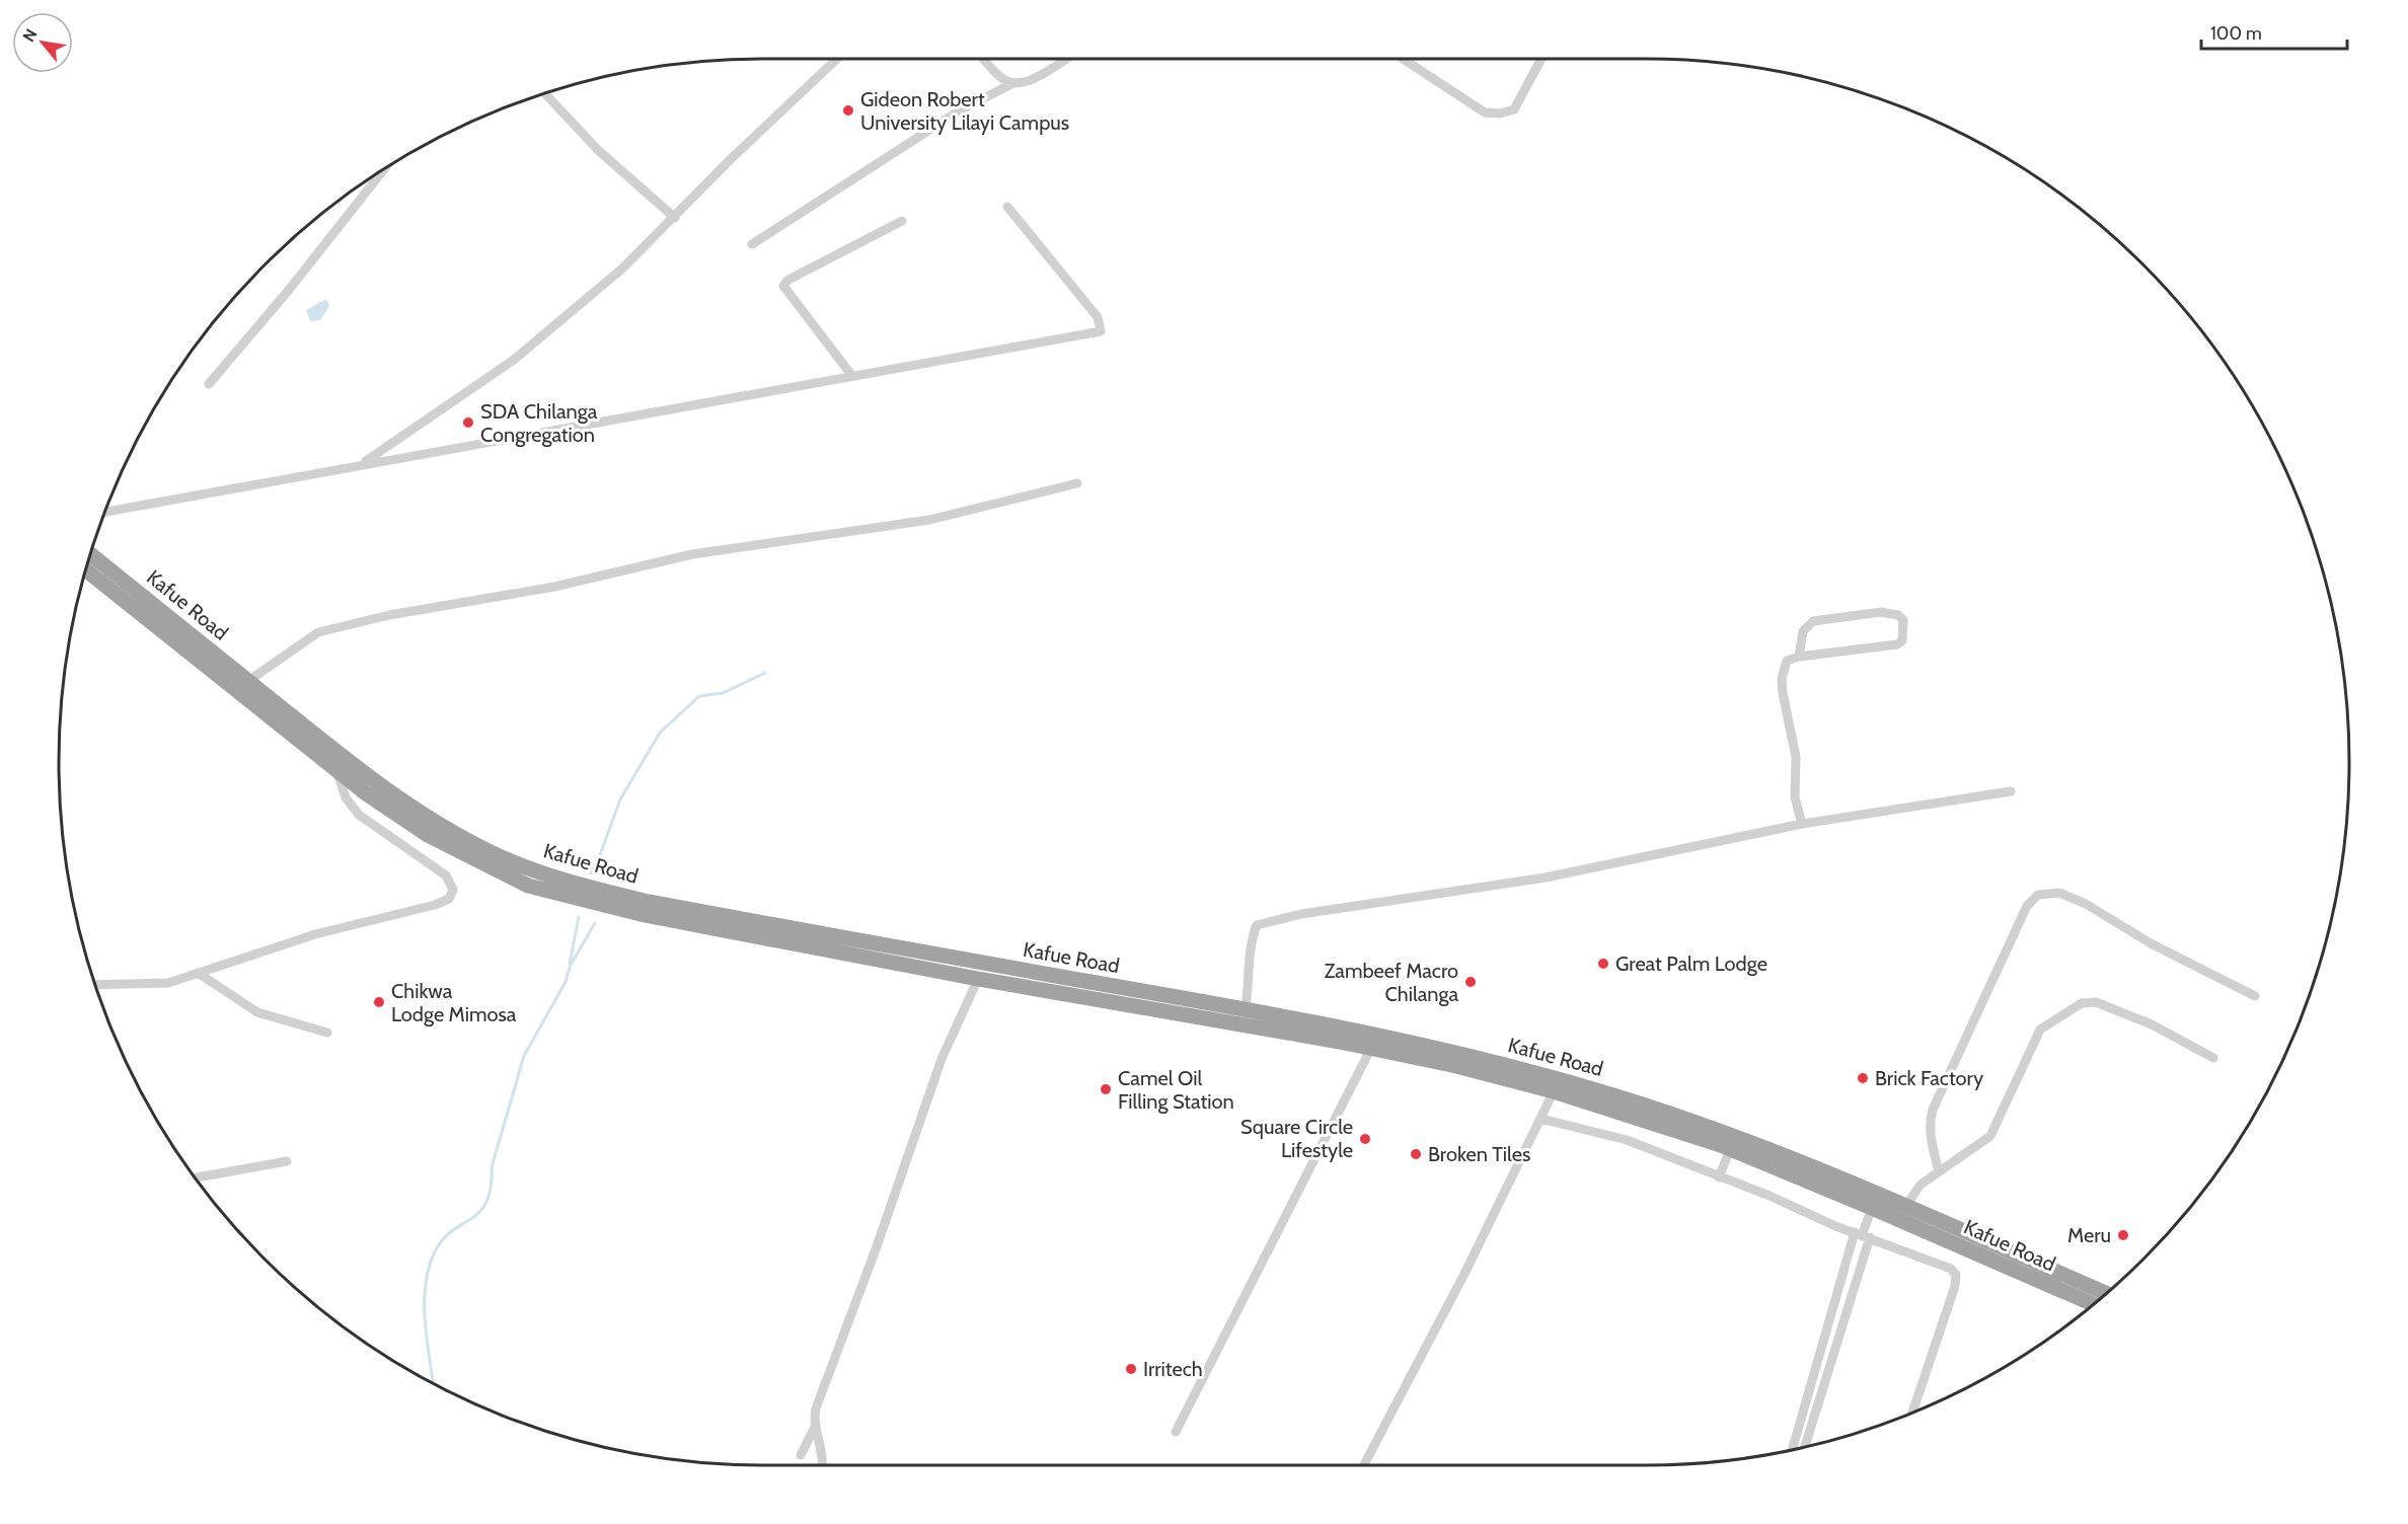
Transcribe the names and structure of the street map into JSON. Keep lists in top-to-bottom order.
{
  "streets": {
    "highway": ["Kafue Road"]
  },
  "places": [
    "Gideon Robert University Lilayi Campus",
    "SDA Chilanga Congregation",
    "Great Palm Lodge",
    "Zambeef Macro Chilanga",
    "Chikwa Lodge Mimosa",
    "Brick Factory",
    "Camel Oil Filling Station",
    "Square Circle Lifestyle",
    "Broken Tiles",
    "Meru",
    "Irritech"
  ],
  "scale_bar": "100 m",
  "north": "top left"
}
